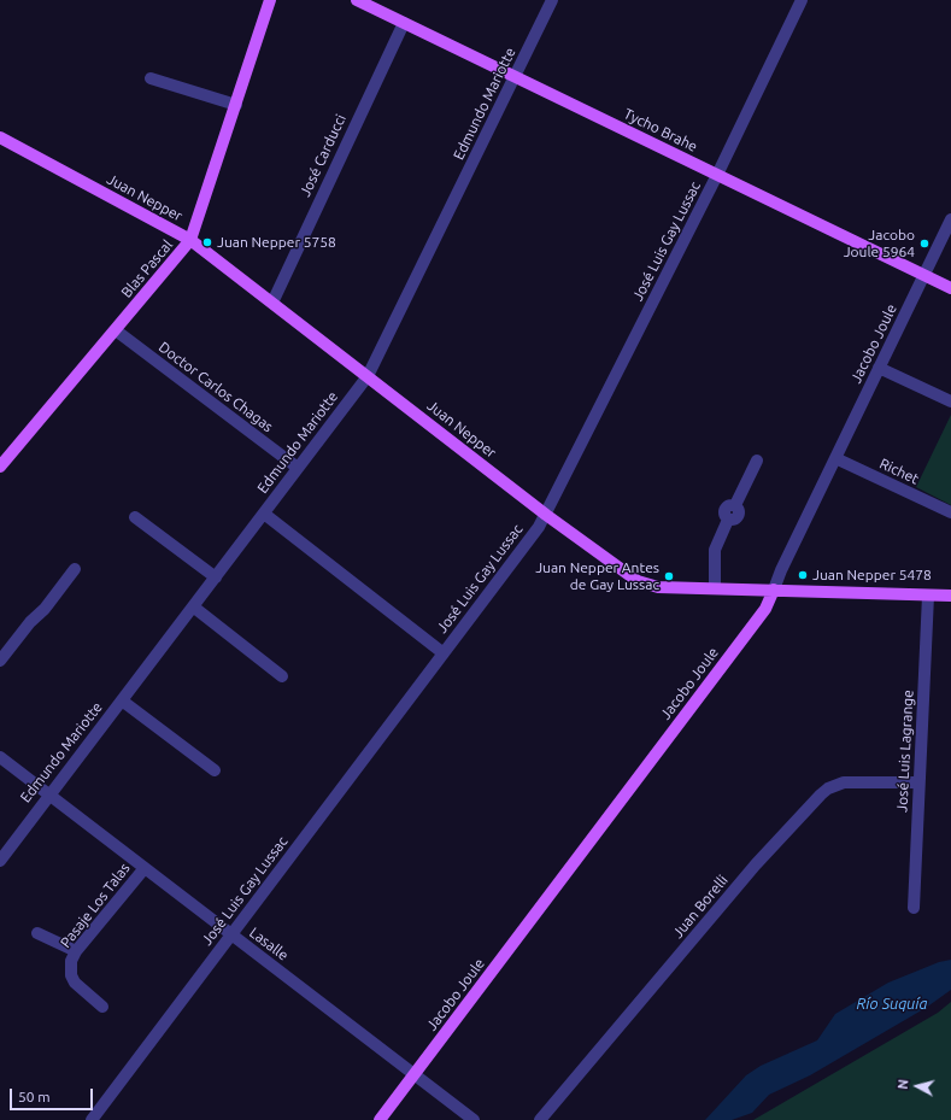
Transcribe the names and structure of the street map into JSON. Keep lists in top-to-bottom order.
{
  "streets": {
    "main road": [
      "Tycho Brahe",
      "Juan Nepper",
      "Blas Pascal",
      "Jacobo Joule"
    ],
    "street": [
      "Edmundo Mariotte",
      "José Carducci",
      "José Luis Gay Lussac",
      "Doctor Carlos Chagas",
      "Richet",
      "José Luis Lagrange",
      "Pasaje Los Talas",
      "Juan Borelli",
      "Lasalle"
    ]
  },
  "crossings": [
    ["Edmundo Mariotte", "Tycho Brahe"],
    ["Edmundo Mariotte", "Juan Nepper"],
    ["Edmundo Mariotte", "Doctor Carlos Chagas"],
    ["Edmundo Mariotte", "Lasalle"],
    ["Tycho Brahe", "José Carducci"],
    ["Tycho Brahe", "José Luis Gay Lussac"],
    ["Tycho Brahe", "Jacobo Joule"],
    ["José Carducci", "Juan Nepper"],
    ["Juan Nepper", "José Luis Gay Lussac"],
    ["Juan Nepper", "Blas Pascal"],
    ["Juan Nepper", "Jacobo Joule"],
    ["Juan Nepper", "José Luis Lagrange"],
    ["José Luis Gay Lussac", "Lasalle"],
    ["Blas Pascal", "Doctor Carlos Chagas"],
    ["Jacobo Joule", "Richet"],
    ["Jacobo Joule", "Lasalle"],
    ["José Luis Lagrange", "Juan Borelli"],
    ["Pasaje Los Talas", "Lasalle"]
  ],
  "water": ["Río Suquía"],
  "places": [
    "Juan Nepper 5758",
    "Jacobo Joule 5964",
    "Juan Nepper 5478",
    "Juan Nepper Antes de Gay Lussac"
  ],
  "scale_bar": "50 m",
  "north": "left"
}
